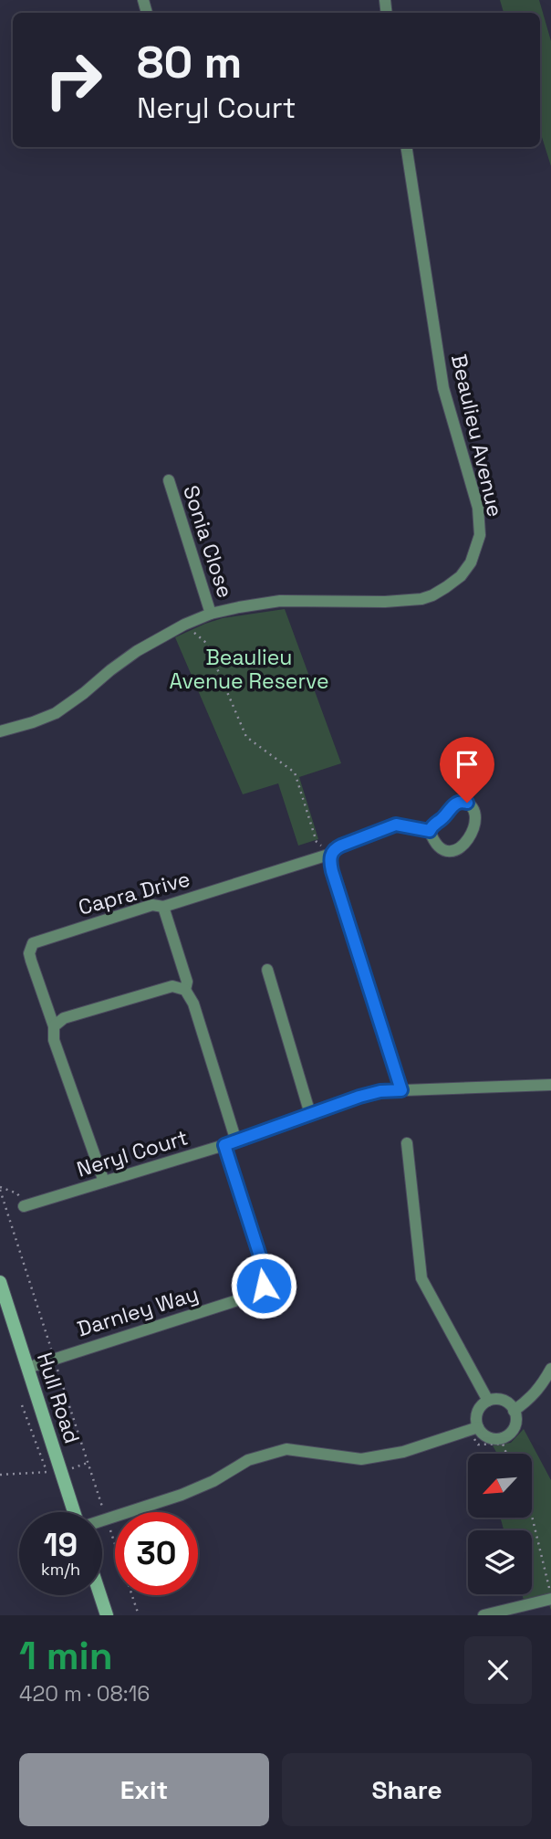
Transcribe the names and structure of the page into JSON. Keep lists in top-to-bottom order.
{
  "streets": {
    "main road": ["Hull Road"],
    "street": [
      "Beaulieu Avenue",
      "Sonia Close",
      "Capra Drive",
      "Neryl Court",
      "Darnley Way"
    ]
  },
  "crossings": [
    ["Beaulieu Avenue", "Sonia Close"],
    ["Neryl Court", "Darnley Way"],
    ["Darnley Way", "Hull Road"]
  ],
  "parks": ["Beaulieu Avenue Reserve"],
  "north": "bottom left",
  "page": {
    "turn": ["80 m", "Neryl Court"],
    "speed": "19 km/h",
    "limit": "30",
    "heading": ["1 min", "420 m · 08:16"],
    "buttons": ["Exit", "Share"]
  }
}
